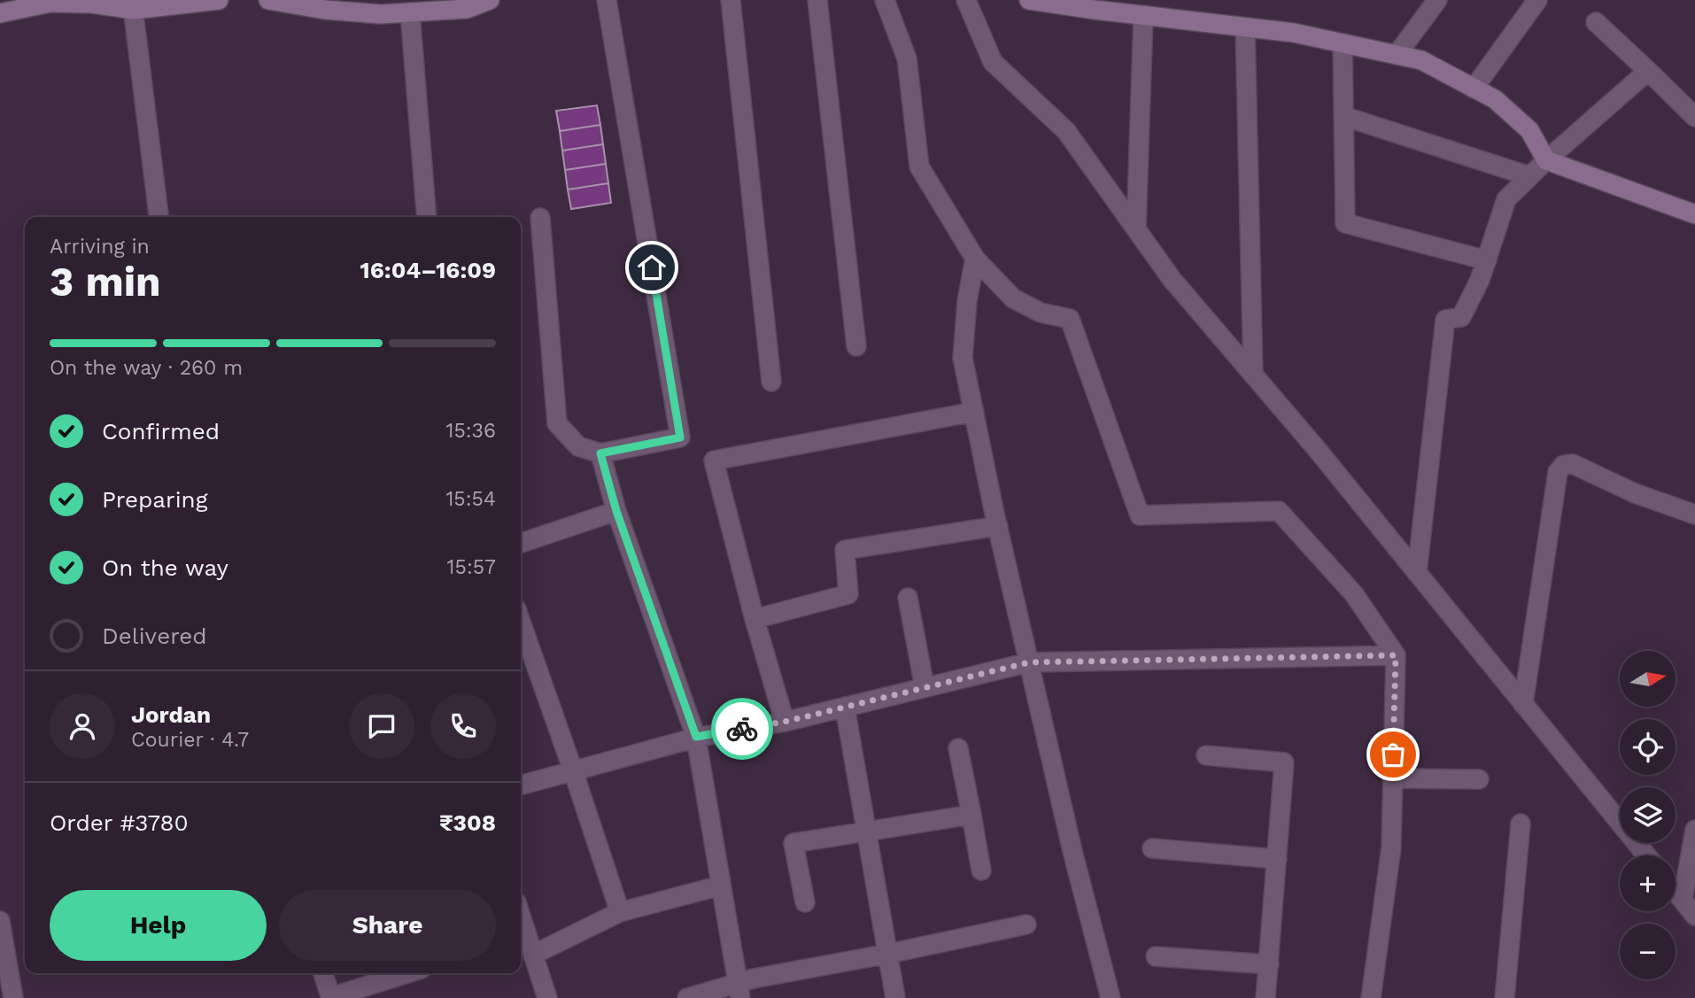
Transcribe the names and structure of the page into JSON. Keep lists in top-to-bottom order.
{
  "north": "right",
  "page": {
    "heading": ["3 min", "Arriving in", "16:04–16:09"],
    "panel": [
      "Jordan",
      "Courier · 4.7",
      "Order #3780",
      "₹308"
    ],
    "bar": "On the way · 260 m",
    "list": [
      ["Confirmed", "15:36"],
      ["Preparing", "15:54"],
      ["On the way", "15:57"],
      "Delivered"
    ],
    "map_buttons": ["+", "−"],
    "buttons": ["Help", "Share"]
  }
}
